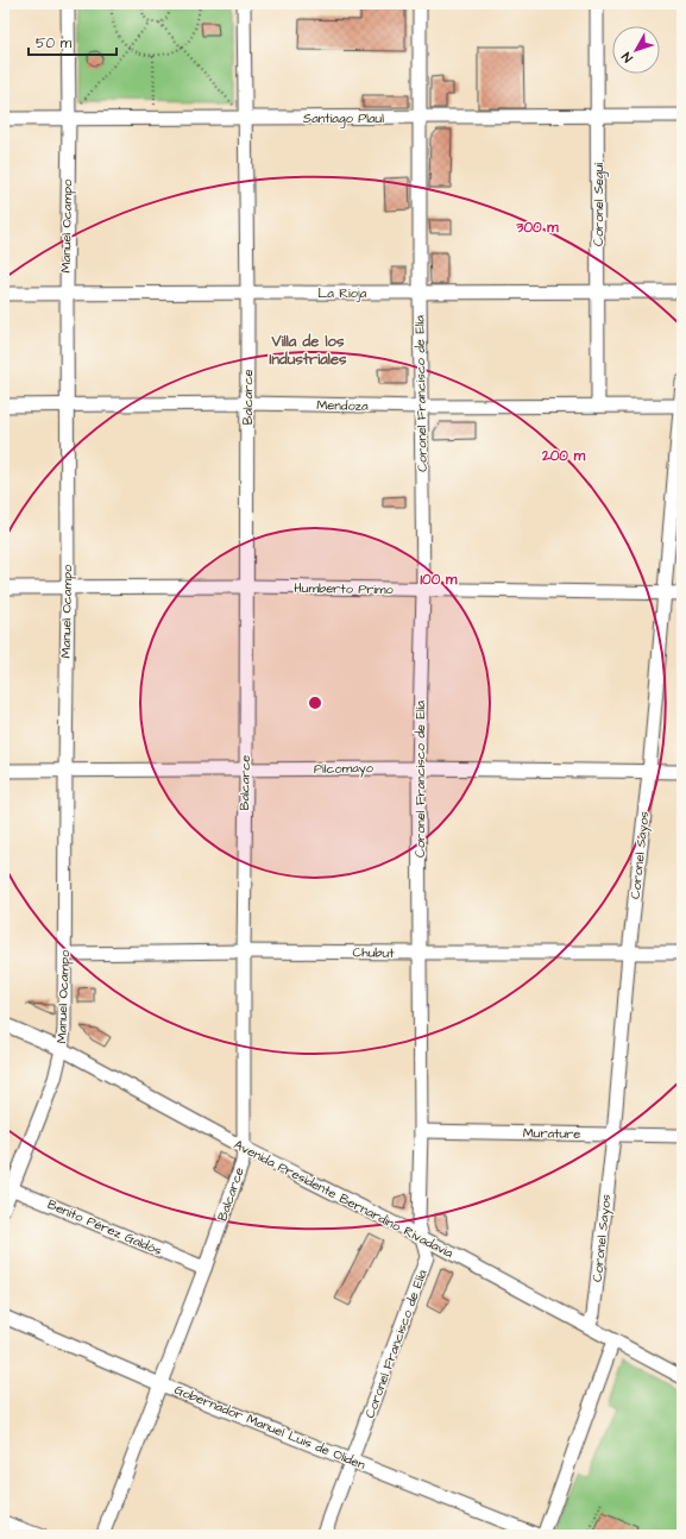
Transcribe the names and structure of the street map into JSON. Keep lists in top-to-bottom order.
{
  "streets": {
    "street": [
      "Santiago Plaul",
      "Coronel Seguí",
      "Manuel Ocampo",
      "La Rioja",
      "Coronel Francisco de Elía",
      "Balcarce",
      "Mendoza",
      "Humberto Primo",
      "Pilcomayo",
      "Coronel Sayos",
      "Chubut",
      "Murature",
      "Avenida Presidente Bernardino Rivadavia",
      "Benito Pérez Galdós",
      "Gobernador Manuel Luis de Oliden"
    ]
  },
  "crossings": [
    ["Santiago Plaul", "Coronel Seguí"],
    ["Santiago Plaul", "Manuel Ocampo"],
    ["Santiago Plaul", "Coronel Francisco de Elía"],
    ["Santiago Plaul", "Balcarce"],
    ["Coronel Seguí", "La Rioja"],
    ["Coronel Seguí", "Mendoza"],
    ["Manuel Ocampo", "La Rioja"],
    ["Manuel Ocampo", "Mendoza"],
    ["Manuel Ocampo", "Humberto Primo"],
    ["Manuel Ocampo", "Pilcomayo"],
    ["Manuel Ocampo", "Chubut"],
    ["Manuel Ocampo", "Avenida Presidente Bernardino Rivadavia"],
    ["Manuel Ocampo", "Benito Pérez Galdós"],
    ["La Rioja", "Coronel Francisco de Elía"],
    ["La Rioja", "Balcarce"],
    ["Coronel Francisco de Elía", "Mendoza"],
    ["Coronel Francisco de Elía", "Humberto Primo"],
    ["Coronel Francisco de Elía", "Pilcomayo"],
    ["Coronel Francisco de Elía", "Chubut"],
    ["Coronel Francisco de Elía", "Murature"],
    ["Coronel Francisco de Elía", "Avenida Presidente Bernardino Rivadavia"],
    ["Coronel Francisco de Elía", "Gobernador Manuel Luis de Oliden"],
    ["Balcarce", "Mendoza"],
    ["Balcarce", "Humberto Primo"],
    ["Balcarce", "Pilcomayo"],
    ["Balcarce", "Chubut"],
    ["Balcarce", "Avenida Presidente Bernardino Rivadavia"],
    ["Balcarce", "Benito Pérez Galdós"],
    ["Balcarce", "Gobernador Manuel Luis de Oliden"],
    ["Mendoza", "Coronel Sayos"],
    ["Humberto Primo", "Coronel Sayos"],
    ["Pilcomayo", "Coronel Sayos"],
    ["Coronel Sayos", "Chubut"],
    ["Coronel Sayos", "Murature"],
    ["Coronel Sayos", "Avenida Presidente Bernardino Rivadavia"]
  ],
  "districts": ["Villa de los Industriales"],
  "scale_bar": "50 m",
  "north": "bottom left",
  "rings": ["300 m", "200 m", "100 m"]
}
